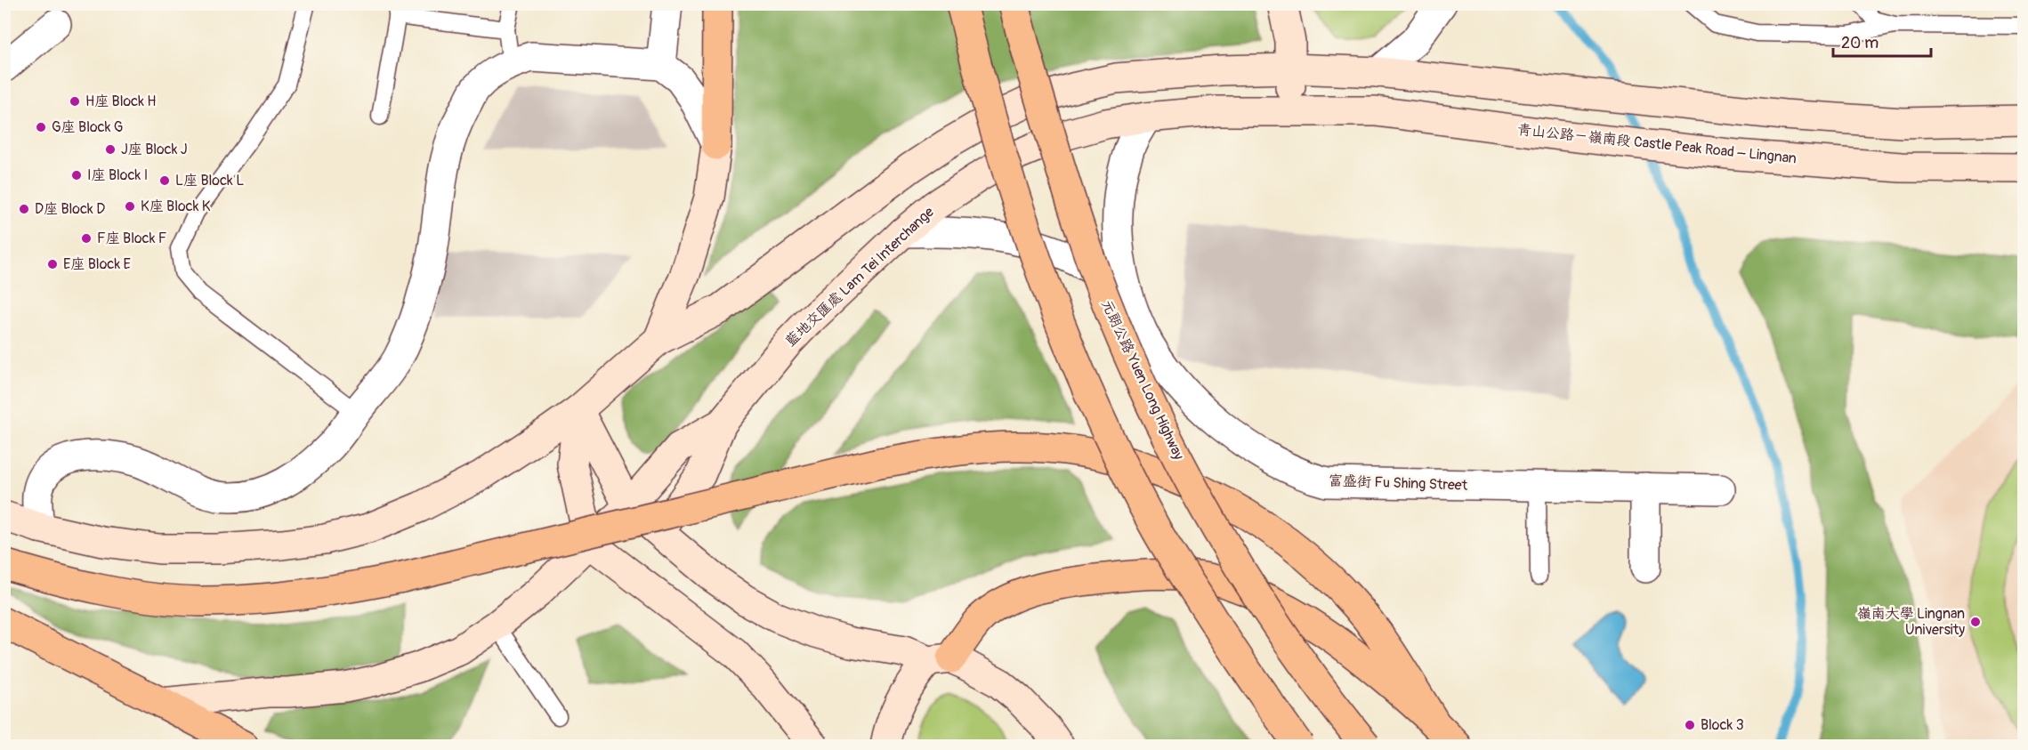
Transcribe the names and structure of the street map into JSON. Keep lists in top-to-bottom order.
{
  "streets": {
    "main road": ["青山公路－嶺南段 Castle Peak Road – Lingnan", "藍地交匯處 Lam Tei Interchange", "元朗公路 Yuen Long Highway"],
    "street": ["富盛街 Fu Shing Street"]
  },
  "crossings": [
    ["青山公路－嶺南段 Castle Peak Road – Lingnan", "藍地交匯處 Lam Tei Interchange"],
    ["藍地交匯處 Lam Tei Interchange", "富盛街 Fu Shing Street"]
  ],
  "places": [
    "H座 Block H",
    "G座 Block G",
    "J座 Block J",
    "I座 Block I",
    "L座 Block L",
    "K座 Block K",
    "D座 Block D",
    "F座 Block F",
    "E座 Block E",
    "嶺南大學 Lingnan University",
    "Block 3"
  ],
  "scale_bar": "20 m"
}
